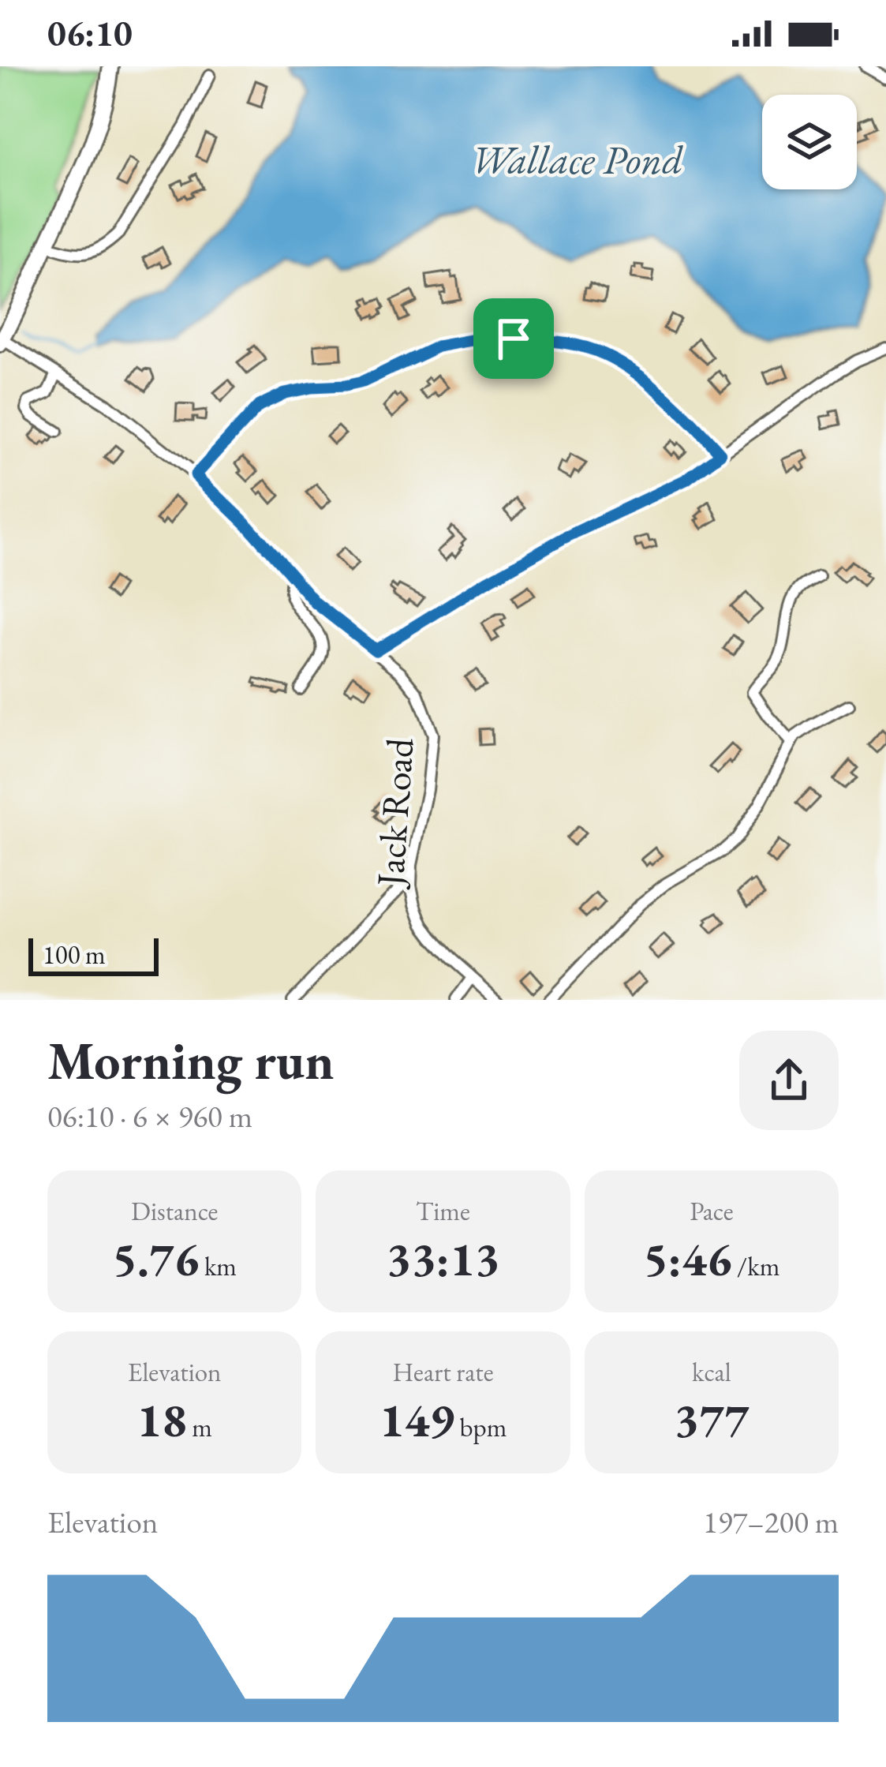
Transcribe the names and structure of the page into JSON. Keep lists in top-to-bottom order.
{
  "streets": {
    "street": ["Jack Road"]
  },
  "water": ["Wallace Pond"],
  "scale_bar": "100 m",
  "page": {
    "status": "06:10",
    "scale": "100 m",
    "heading": ["Morning run", "06:10 · 6 × 960 m"],
    "stats": [
      ["Distance", "5.76 km"],
      ["Time", "33:13"],
      ["Pace", "5:46 /km"],
      ["Elevation", "18 m"],
      ["Heart rate", "149 bpm"],
      ["kcal", "377"]
    ],
    "chart": ["Elevation", "197–200 m"]
  }
}
